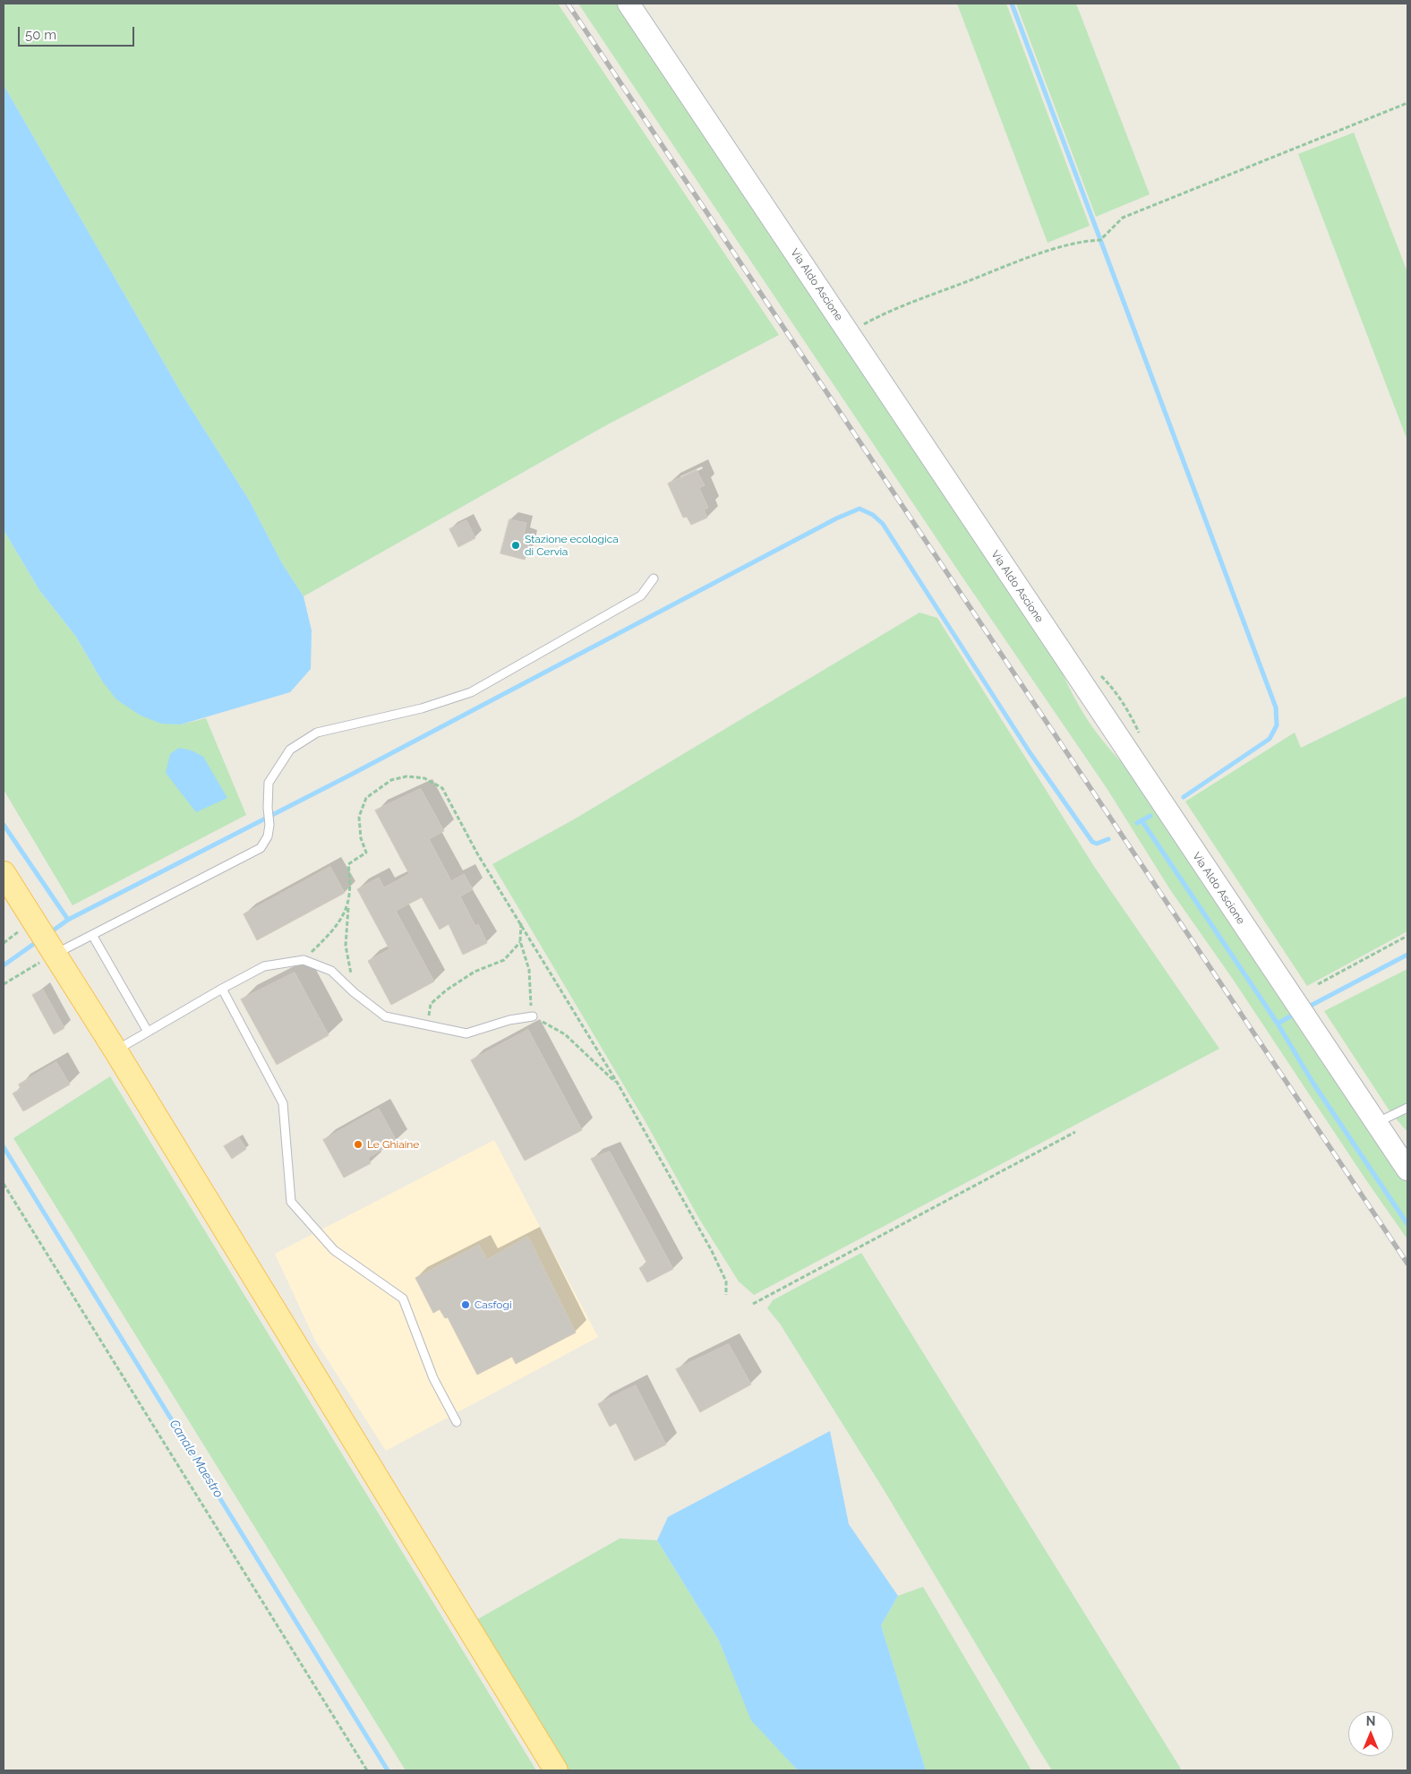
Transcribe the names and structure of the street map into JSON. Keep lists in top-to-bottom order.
{
  "streets": {
    "street": ["Via Aldo Ascione"]
  },
  "water": ["Canale Maestro"],
  "places": ["Stazione ecologica di Cervia", "Le Ghiaine", "Casfogi"],
  "scale_bar": "50 m",
  "north": "top"
}
